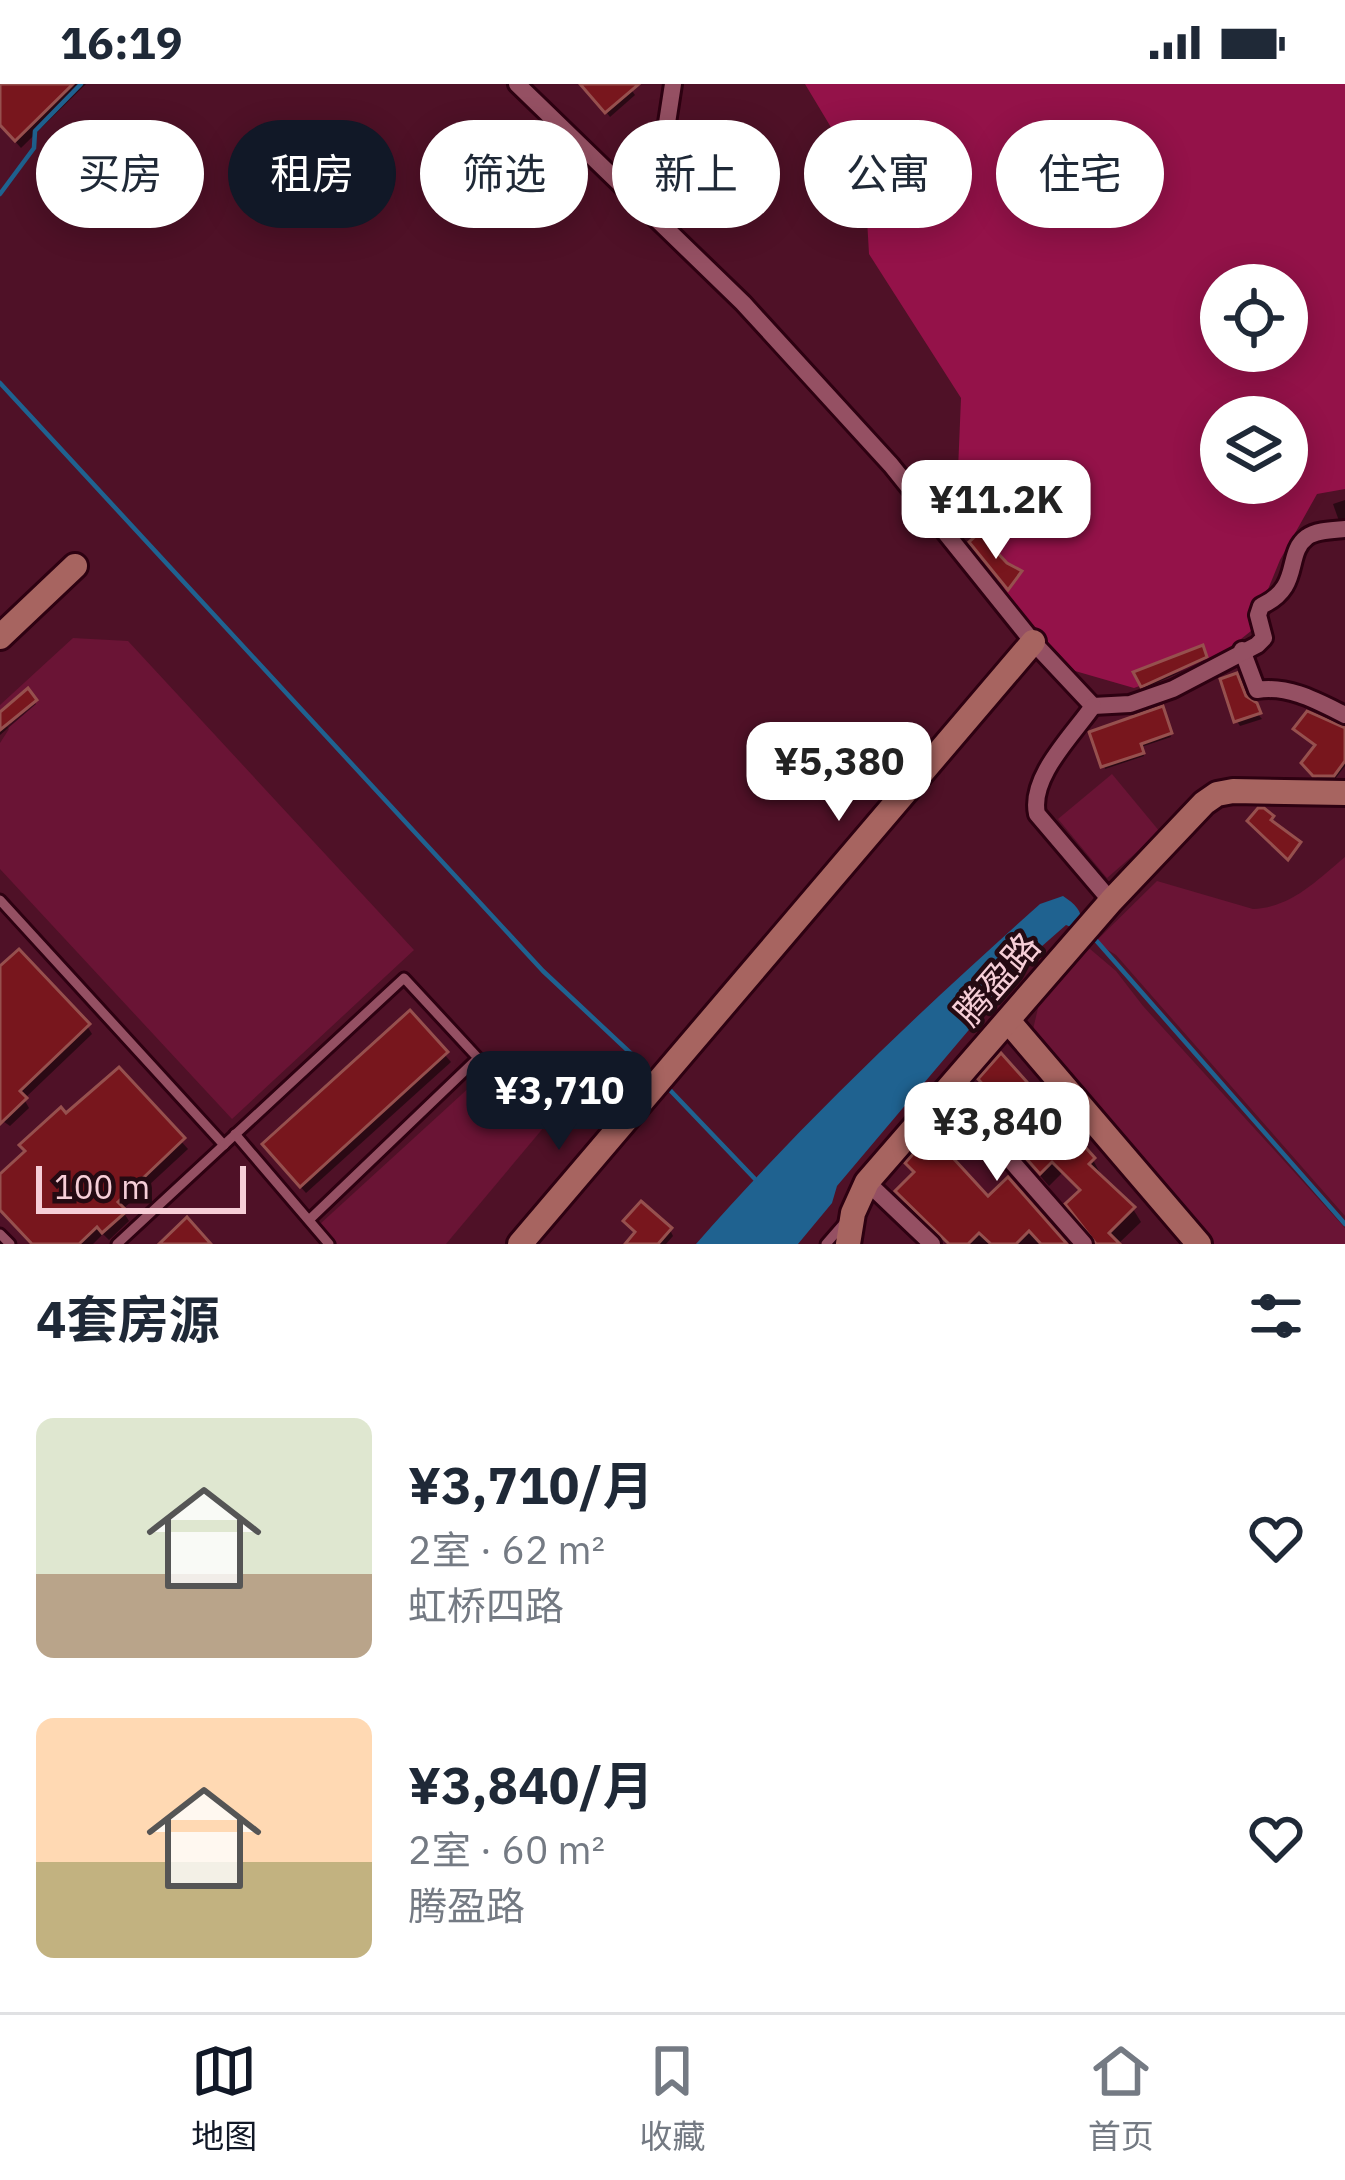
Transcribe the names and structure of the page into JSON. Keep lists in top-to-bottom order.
{
  "streets": {
    "street": ["腾盈路"]
  },
  "scale_bar": "100 m",
  "page": {
    "status": "16:19",
    "chip": [
      "买房",
      "租房",
      "筛选",
      "新上",
      "公寓",
      "住宅"
    ],
    "price": [
      "¥11.2K",
      "¥5,380",
      "¥3,710",
      "¥3,840"
    ],
    "scale": "100 m",
    "heading": "4套房源",
    "list": [
      {
        "name": "¥3,710/月",
        "note": "2室 · 62 m² · 虹桥四路"
      },
      {
        "name": "¥3,840/月",
        "note": "2室 · 60 m² · 腾盈路"
      }
    ],
    "tabs": ["地图", "收藏", "首页"]
  }
}
